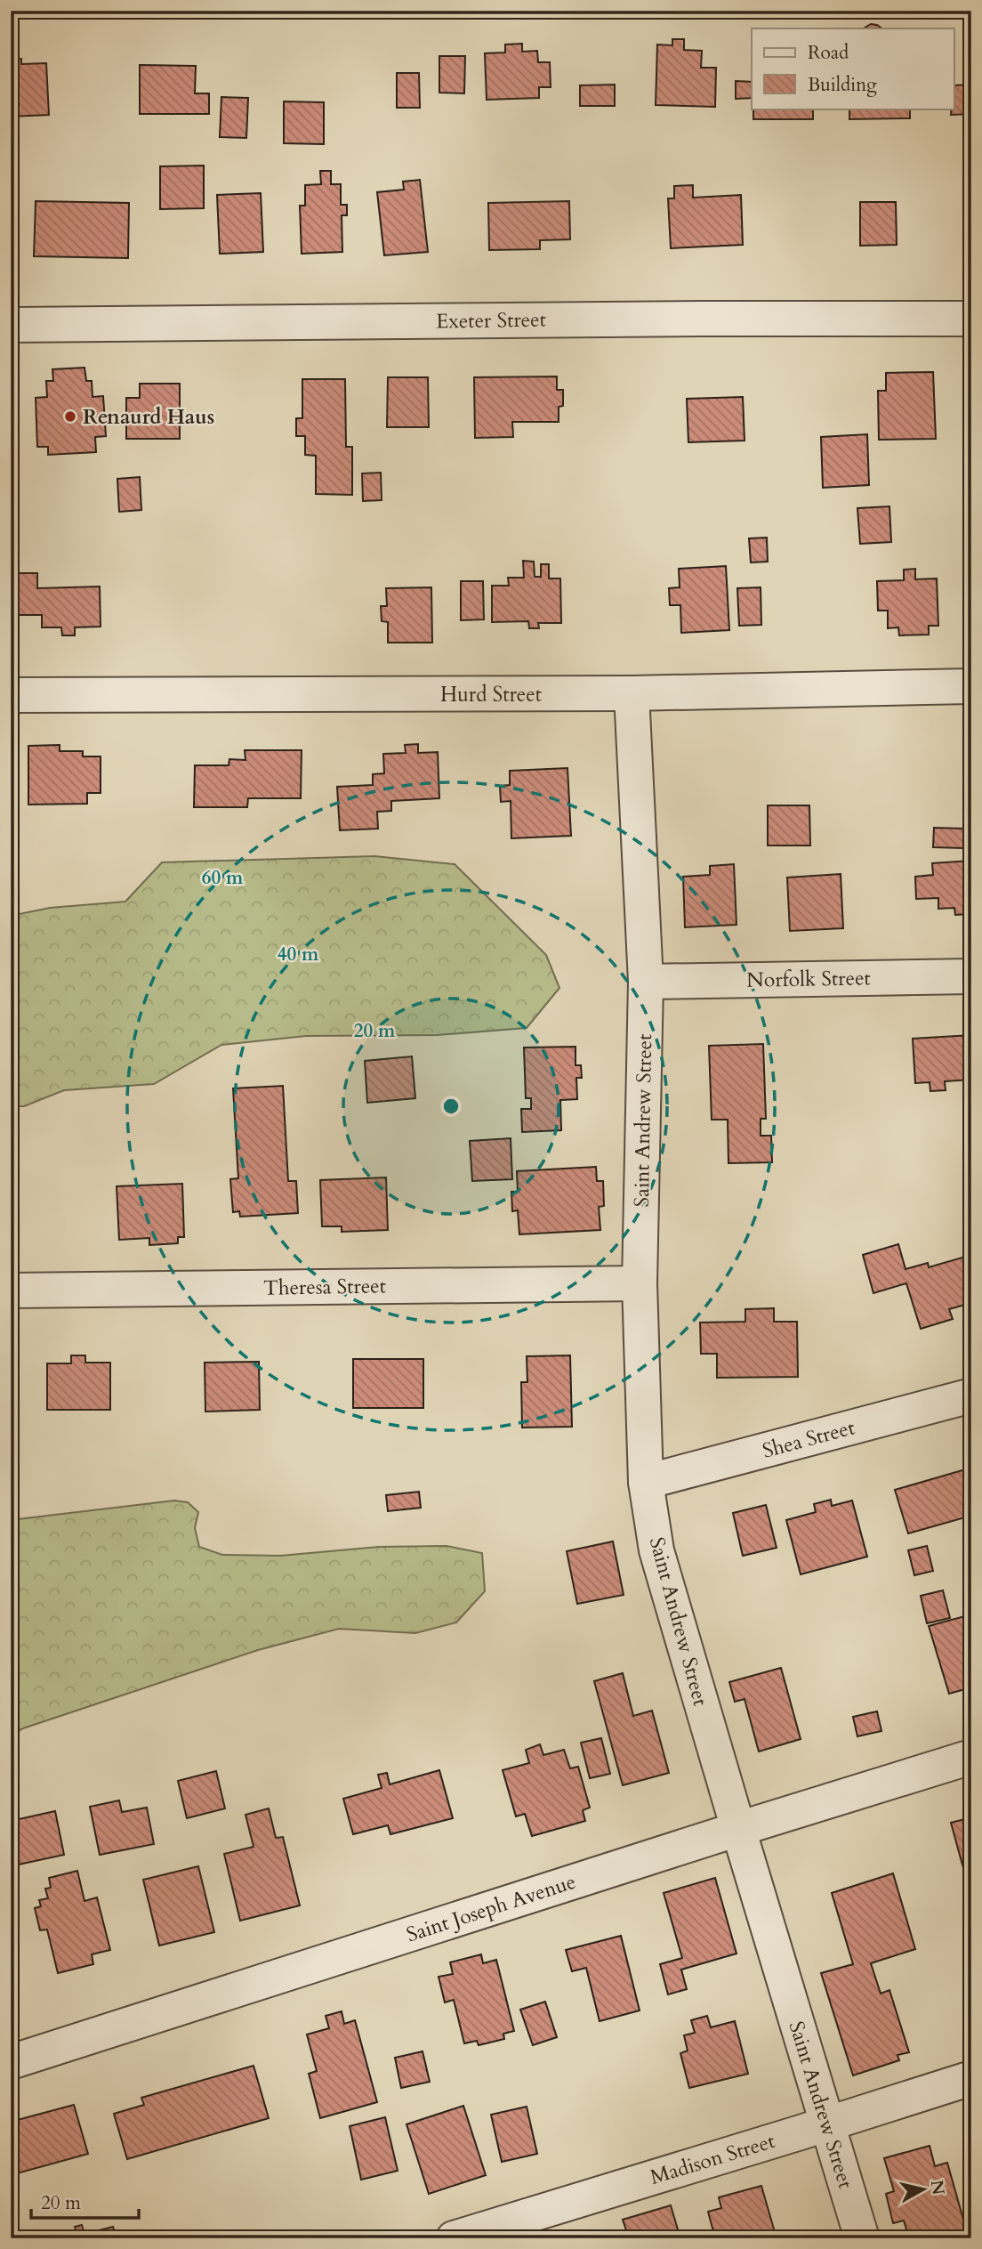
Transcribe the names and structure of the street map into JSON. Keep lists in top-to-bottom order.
{
  "streets": {
    "street": [
      "Exeter Street",
      "Hurd Street",
      "Norfolk Street",
      "Saint Andrew Street",
      "Theresa Street",
      "Shea Street",
      "Saint Joseph Avenue",
      "Madison Street"
    ]
  },
  "crossings": [
    ["Hurd Street", "Saint Andrew Street"],
    ["Norfolk Street", "Saint Andrew Street"],
    ["Saint Andrew Street", "Theresa Street"],
    ["Saint Andrew Street", "Shea Street"],
    ["Saint Andrew Street", "Saint Joseph Avenue"],
    ["Saint Andrew Street", "Madison Street"]
  ],
  "places": ["Renaurd Haus"],
  "legend": ["Road", "Building"],
  "scale_bar": "20 m",
  "north": "right",
  "rings": ["60 m", "40 m", "20 m"]
}
